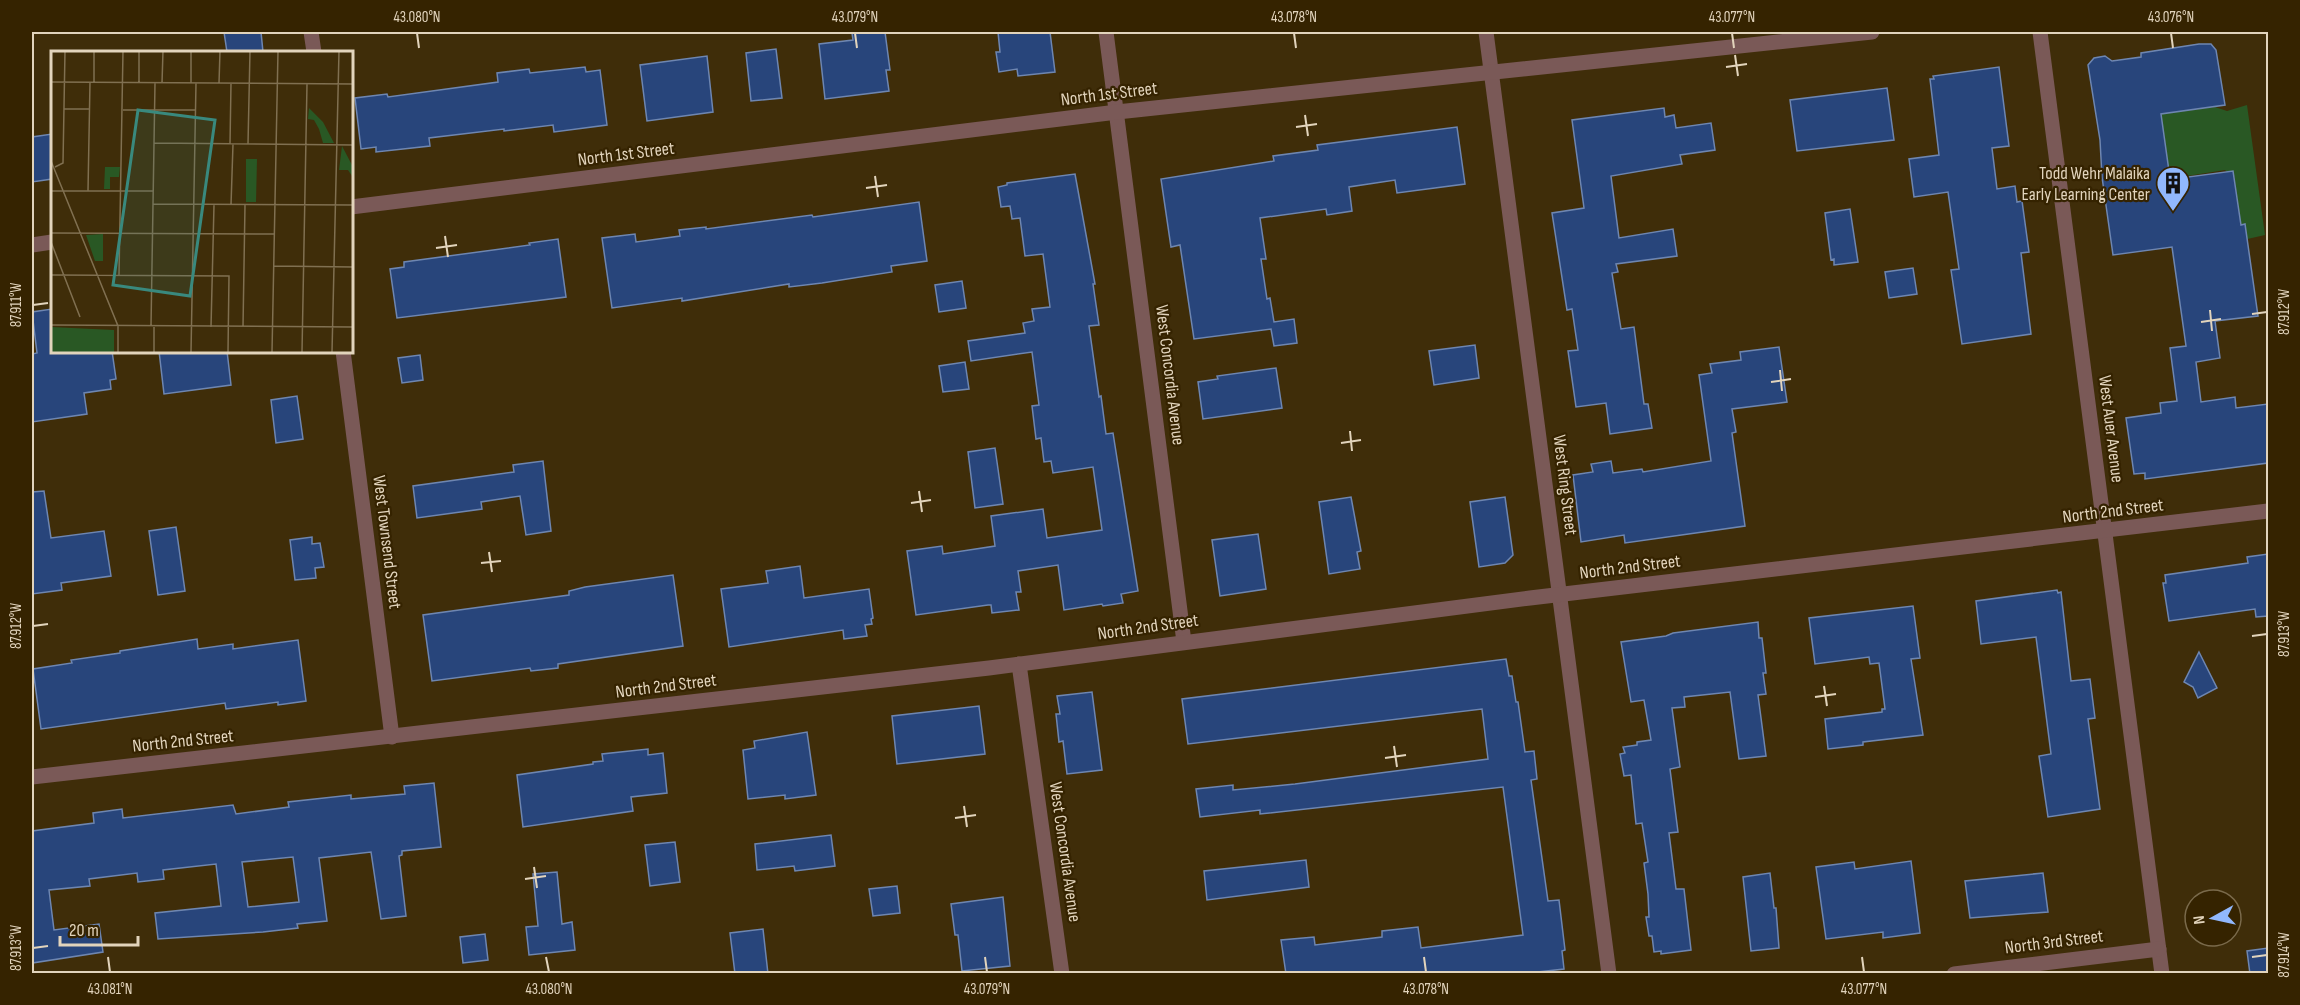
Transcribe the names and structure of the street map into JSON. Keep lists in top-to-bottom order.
{
  "streets": {
    "street": [
      "North 1st Street",
      "West Concordia Avenue",
      "West Auer Avenue",
      "West Ring Street",
      "North 2nd Street",
      "West Townsend Street",
      "North 3rd Street"
    ]
  },
  "crossings": [
    ["North 1st Street", "West Concordia Avenue"],
    ["North 1st Street", "West Ring Street"],
    ["West Concordia Avenue", "North 2nd Street"],
    ["West Auer Avenue", "North 2nd Street"],
    ["West Auer Avenue", "North 3rd Street"],
    ["West Ring Street", "North 2nd Street"],
    ["North 2nd Street", "West Townsend Street"]
  ],
  "places": {
    "building": ["Todd Wehr Malaika Early Learning Center"]
  },
  "scale_bar": "20 m",
  "north": "left",
  "coordinates": [
    "43.080°N",
    "43.079°N",
    "43.078°N",
    "43.077°N",
    "43.076°N",
    "87.911°W",
    "87.912°W",
    "87.913°W",
    "87.914°W",
    "43.081°N"
  ]
}
